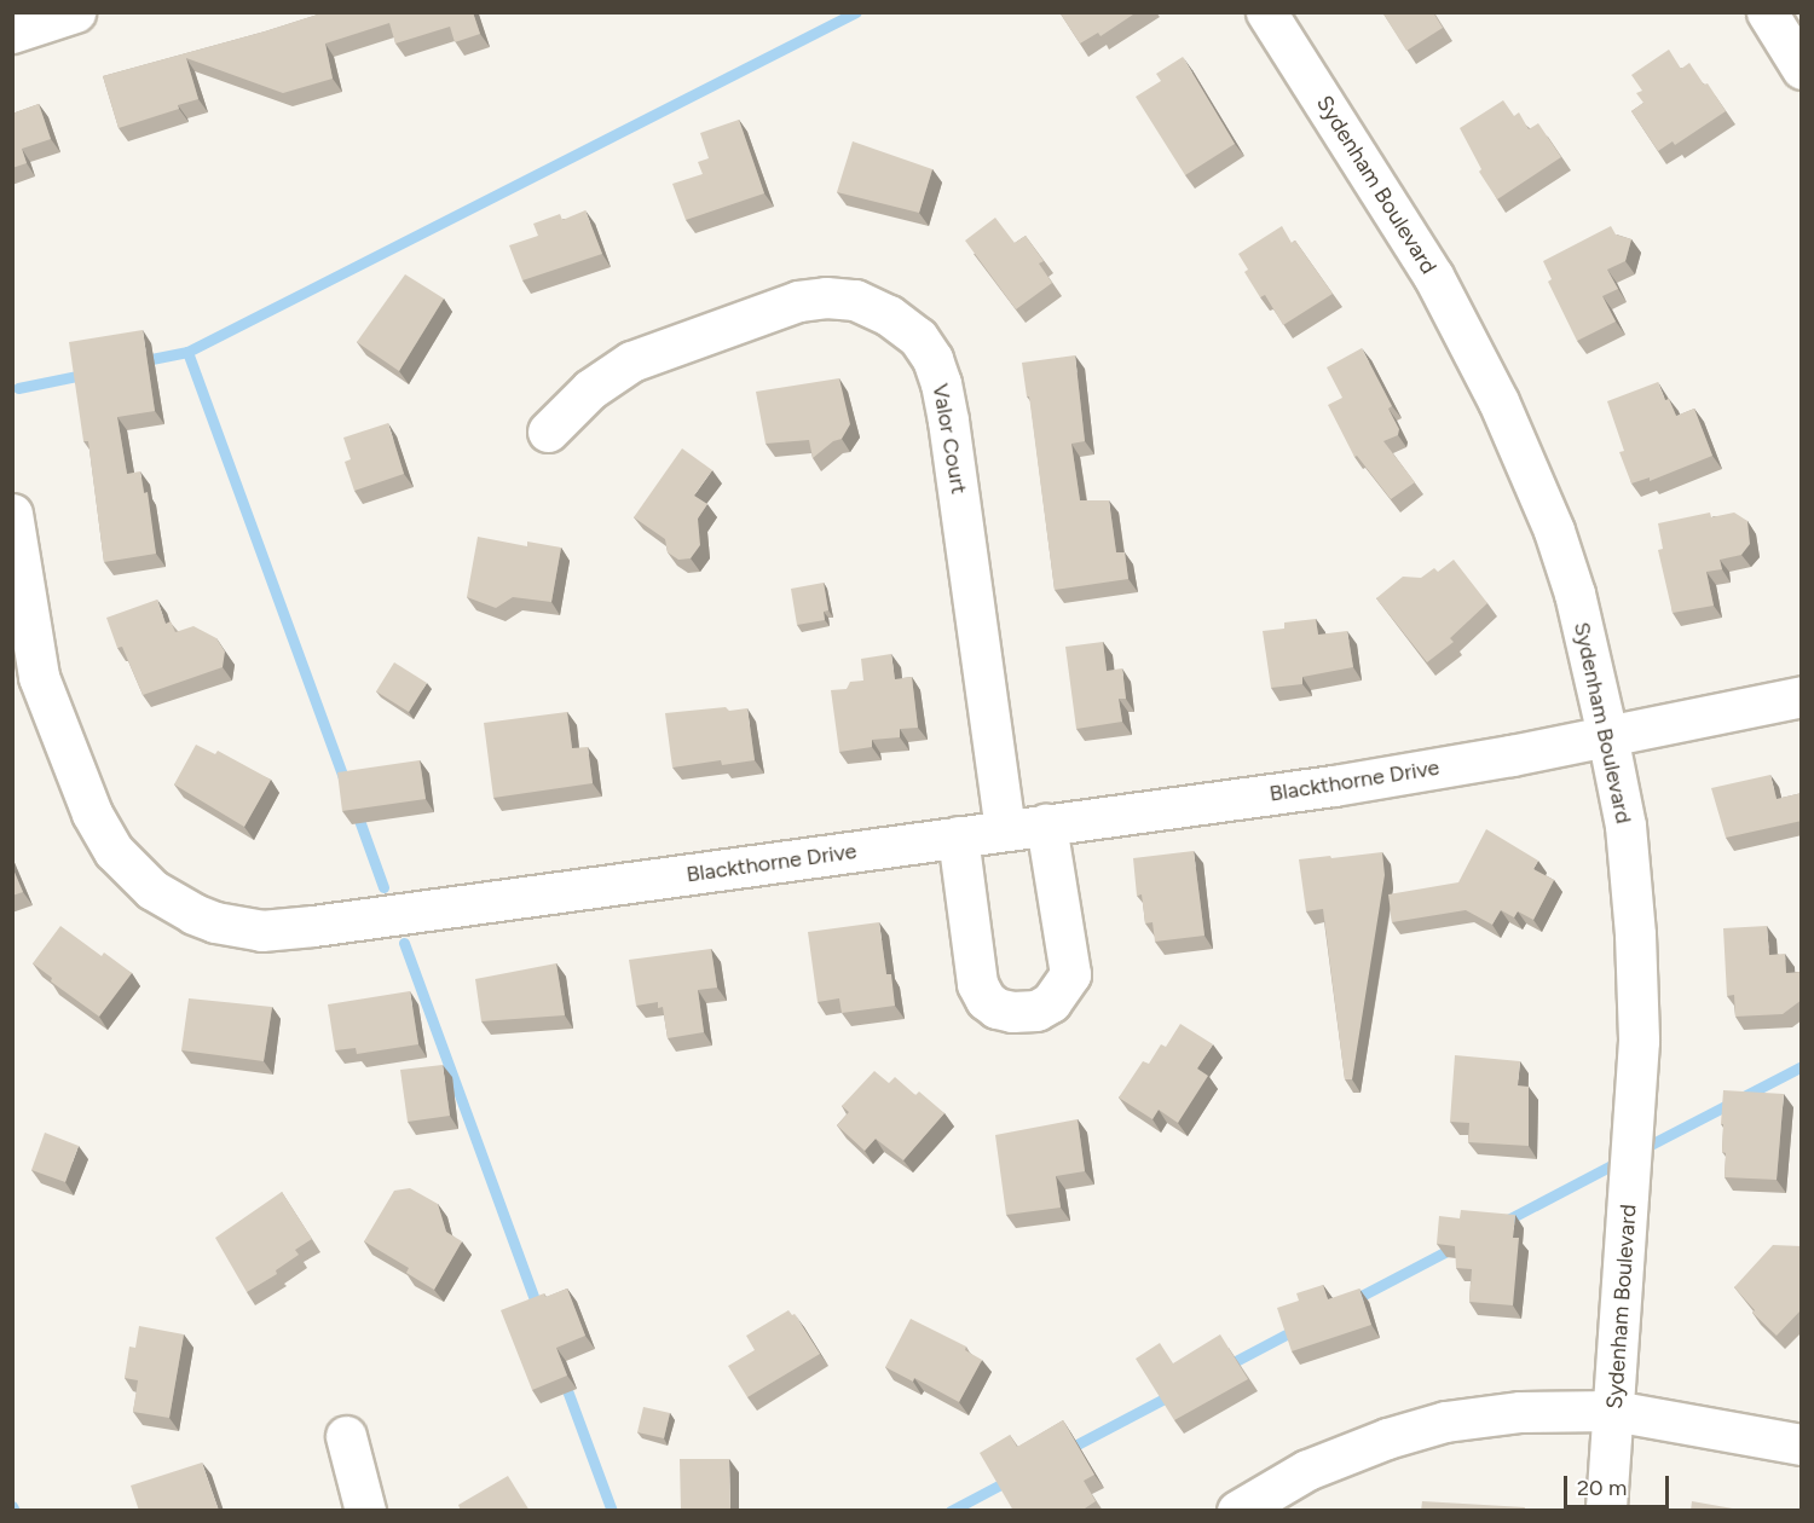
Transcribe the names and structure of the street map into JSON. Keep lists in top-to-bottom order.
{
  "streets": {
    "street": ["Sydenham Boulevard", "Valor Court", "Blackthorne Drive"]
  },
  "crossings": [
    ["Sydenham Boulevard", "Blackthorne Drive"],
    ["Valor Court", "Blackthorne Drive"]
  ],
  "scale_bar": "20 m"
}
